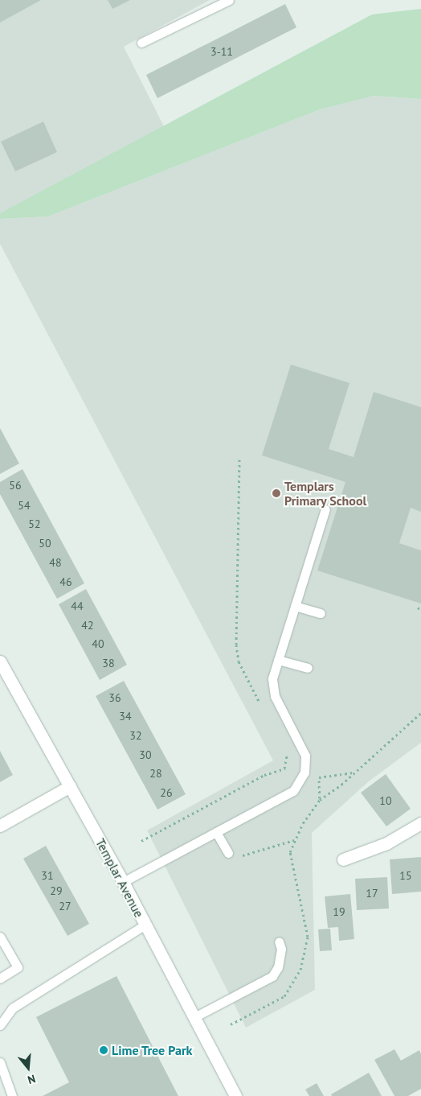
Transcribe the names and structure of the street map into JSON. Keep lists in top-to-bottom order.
{
  "streets": {
    "street": ["Templar Avenue"]
  },
  "places": ["Templars Primary School", "Lime Tree Park"],
  "house_numbers": [
    "3-11",
    "56",
    "54",
    "52",
    "50",
    "48",
    "46",
    "44",
    "42",
    "40",
    "38",
    "36",
    "34",
    "32",
    "30",
    "28",
    "26",
    "10",
    "31",
    "15",
    "29",
    "17",
    "27",
    "19"
  ],
  "north": "bottom"
}
